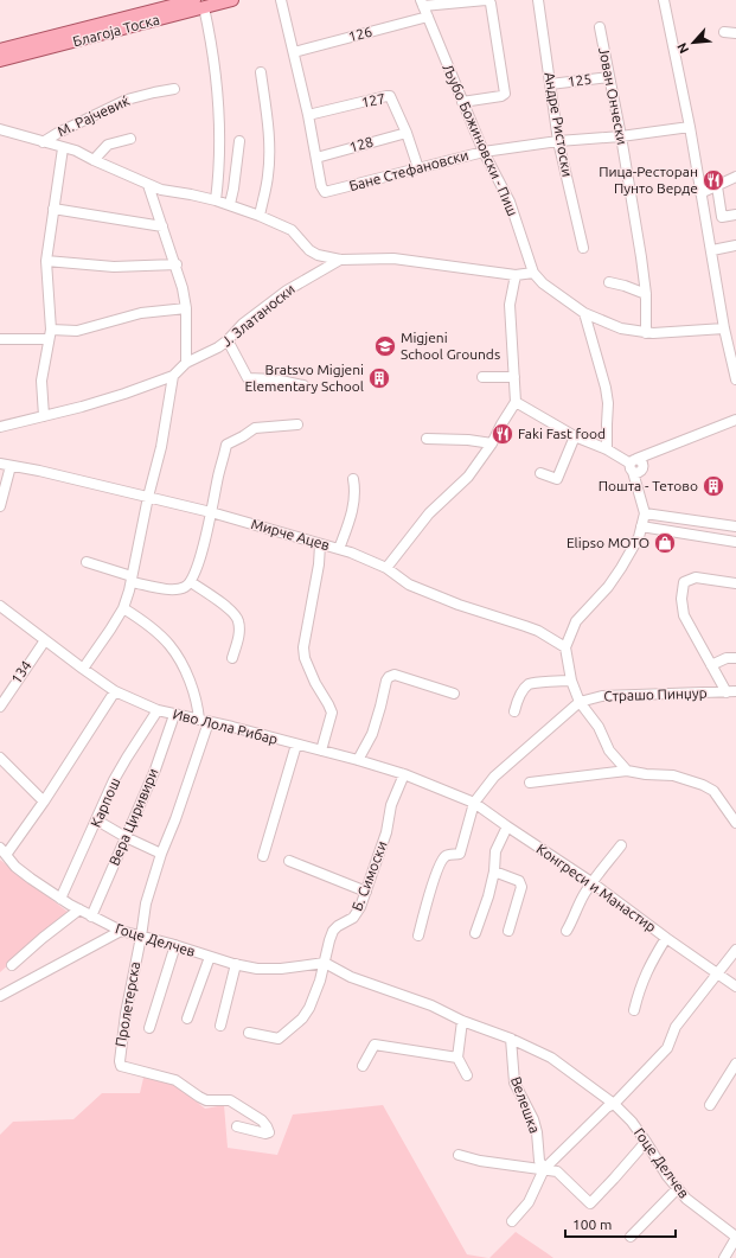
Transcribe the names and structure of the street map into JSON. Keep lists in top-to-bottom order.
{
  "streets": {
    "main road": ["Благоја Тоска"],
    "street": [
      "126",
      "125",
      "Јован Ончески",
      "127",
      "М. Рајчевиќ",
      "Андре Ристоски",
      "Љубо Божиновски - Пиш",
      "128",
      "Бане Стефановски",
      "Ј. Златаноски",
      "Мирче Ацев",
      "134",
      "Страшо Пинџур",
      "Иво Лола Рибар",
      "Карпош",
      "Вера Циривири",
      "Б. Симоски",
      "Конгреси и Манастир",
      "Гоце Делчев",
      "Пролетерска",
      "Велешка"
    ]
  },
  "crossings": [
    ["126", "Љубо Божиновски - Пиш"],
    ["126", "Бане Стефановски"],
    ["125", "Јован Ончески"],
    ["125", "Андре Ристоски"],
    ["Јован Ончески", "Љубо Божиновски - Пиш"],
    ["Јован Ончески", "Бане Стефановски"],
    ["127", "128"],
    ["127", "Бане Стефановски"],
    ["Андре Ристоски", "Бане Стефановски"],
    ["Љубо Божиновски - Пиш", "Бане Стефановски"],
    ["128", "Бане Стефановски"],
    ["134", "Иво Лола Рибар"],
    ["Страшо Пинџур", "Иво Лола Рибар"],
    ["Страшо Пинџур", "Конгреси и Манастир"],
    ["Иво Лола Рибар", "Карпош"],
    ["Иво Лола Рибар", "Вера Циривири"],
    ["Иво Лола Рибар", "Б. Симоски"],
    ["Иво Лола Рибар", "Конгреси и Манастир"],
    ["Иво Лола Рибар", "Пролетерска"],
    ["Карпош", "Гоце Делчев"],
    ["Вера Циривири", "Гоце Делчев"],
    ["Б. Симоски", "Гоце Делчев"],
    ["Гоце Делчев", "Пролетерска"],
    ["Гоце Делчев", "Велешка"]
  ],
  "places": {
    "restaurant": ["Пица-Ресторан Пунто Верде", "Faki Fast food"],
    "school or university": ["Migjeni School Grounds"],
    "building": ["Bratsvo Migjeni Elementary School", "Пошта - Тетово"],
    "shop": ["Elipso MOTO"]
  },
  "scale_bar": "100 m",
  "north": "bottom left"
}
